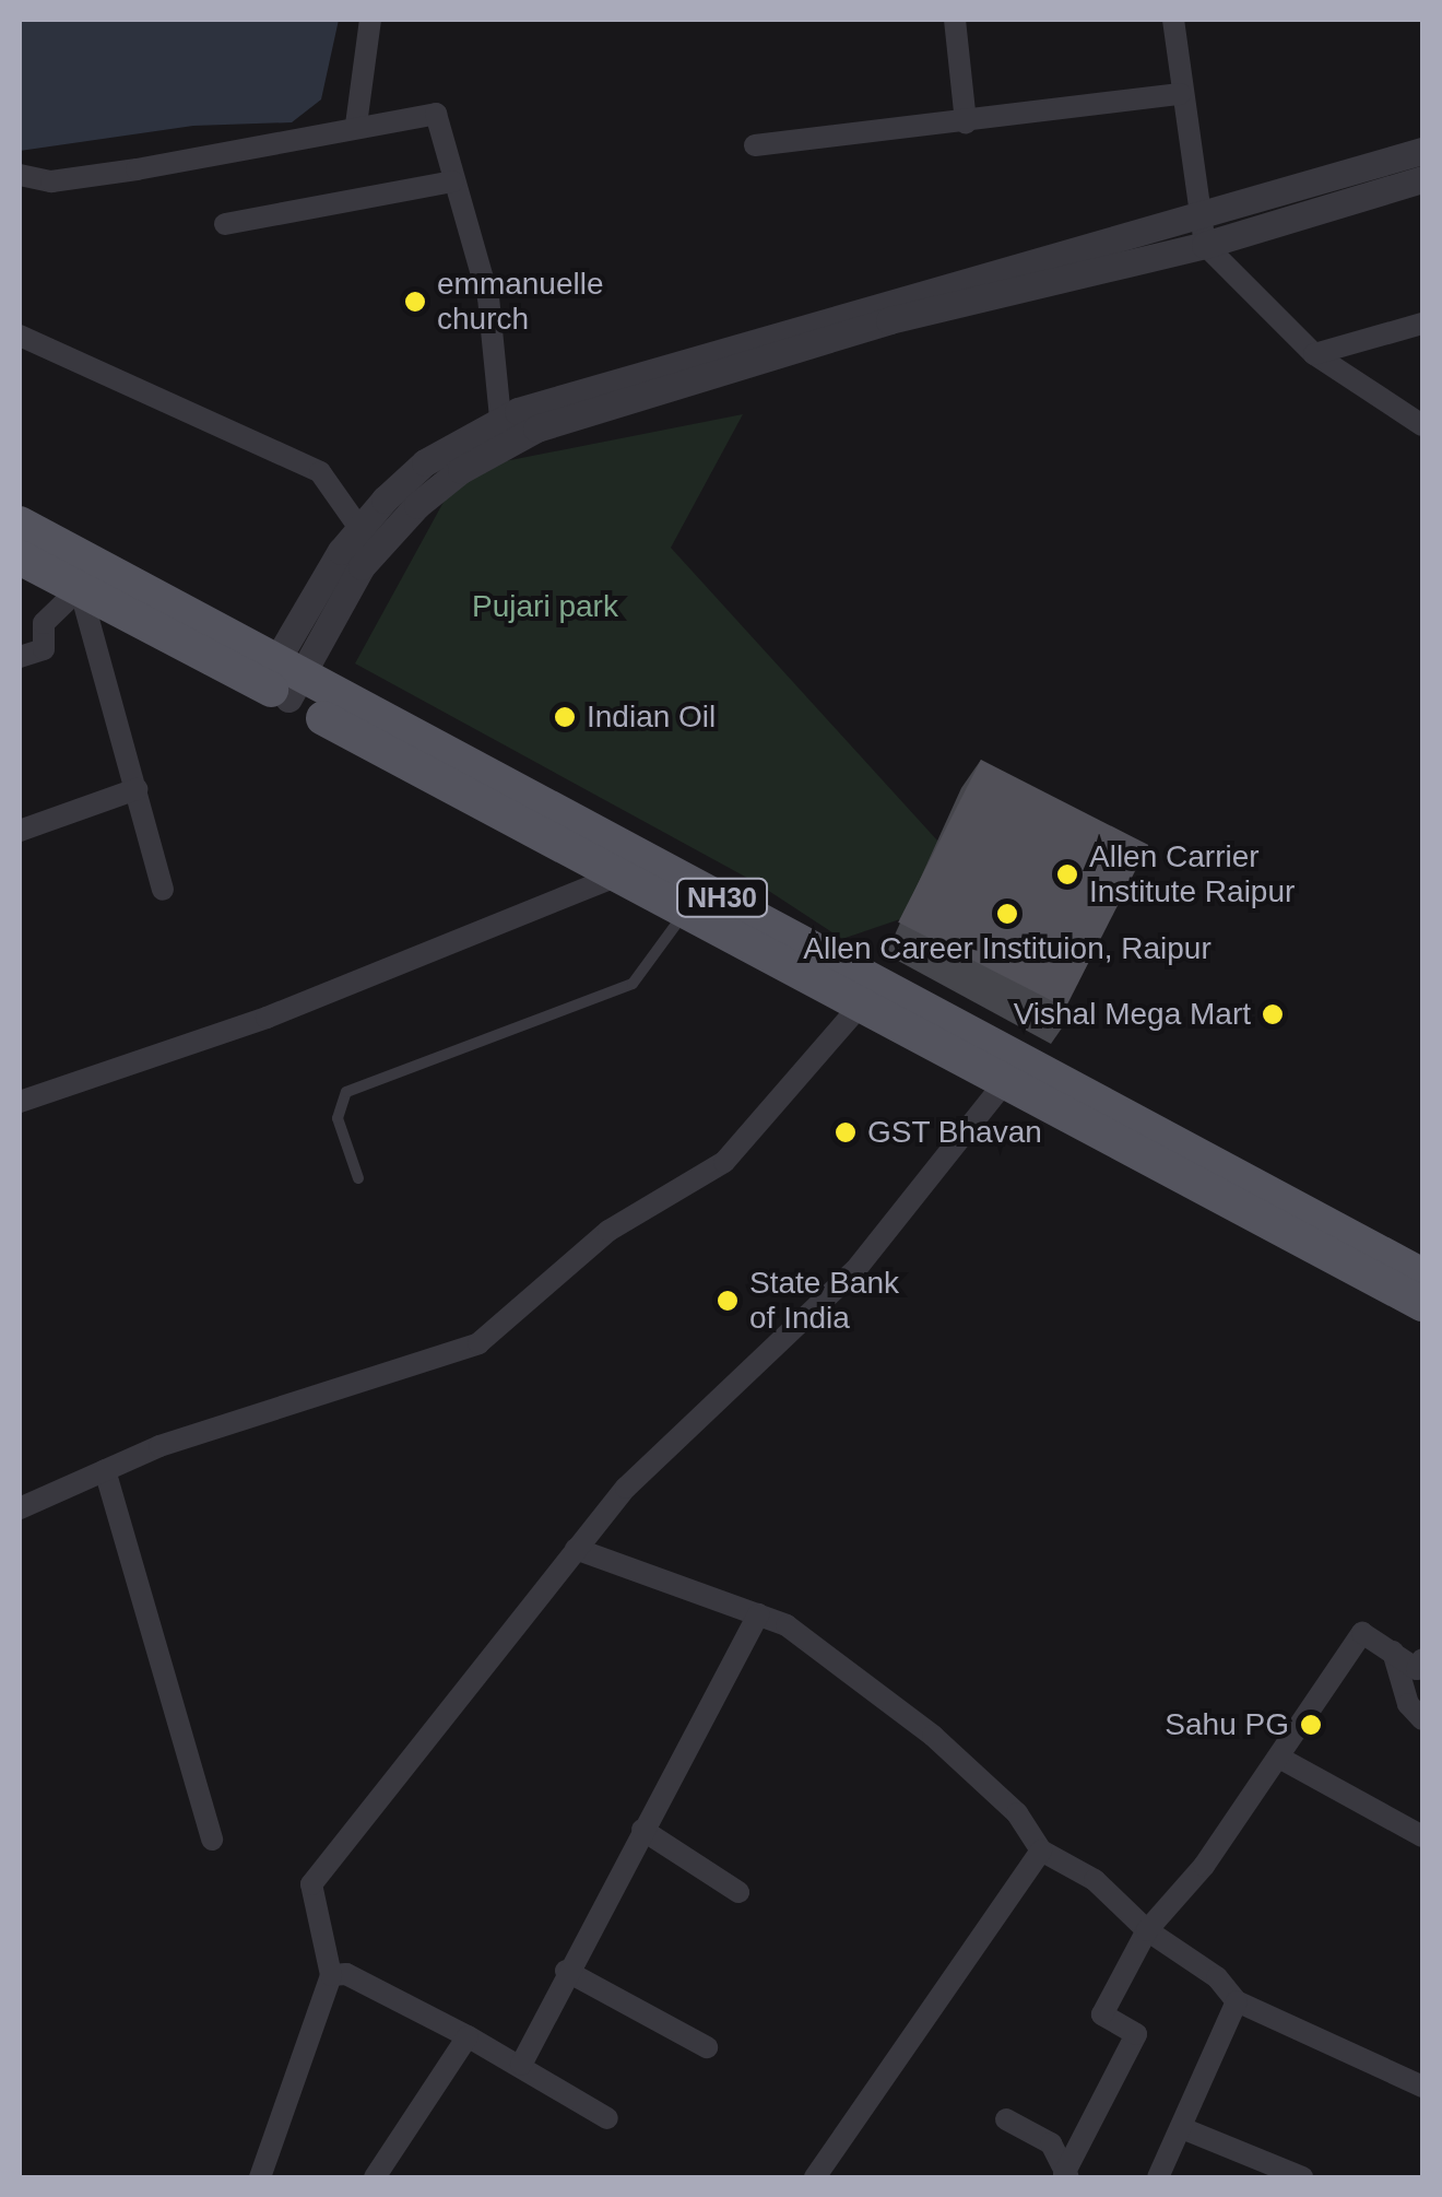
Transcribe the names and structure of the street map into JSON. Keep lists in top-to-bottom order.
{
  "streets": {
    "main road": ["NH30"]
  },
  "parks": ["Pujari park"],
  "places": [
    "emmanuelle church",
    "Indian Oil",
    "Allen Carrier Institute Raipur",
    "Allen Career Instituion, Raipur",
    "Vishal Mega Mart",
    "GST Bhavan",
    "State Bank of India",
    "Sahu PG"
  ]
}
